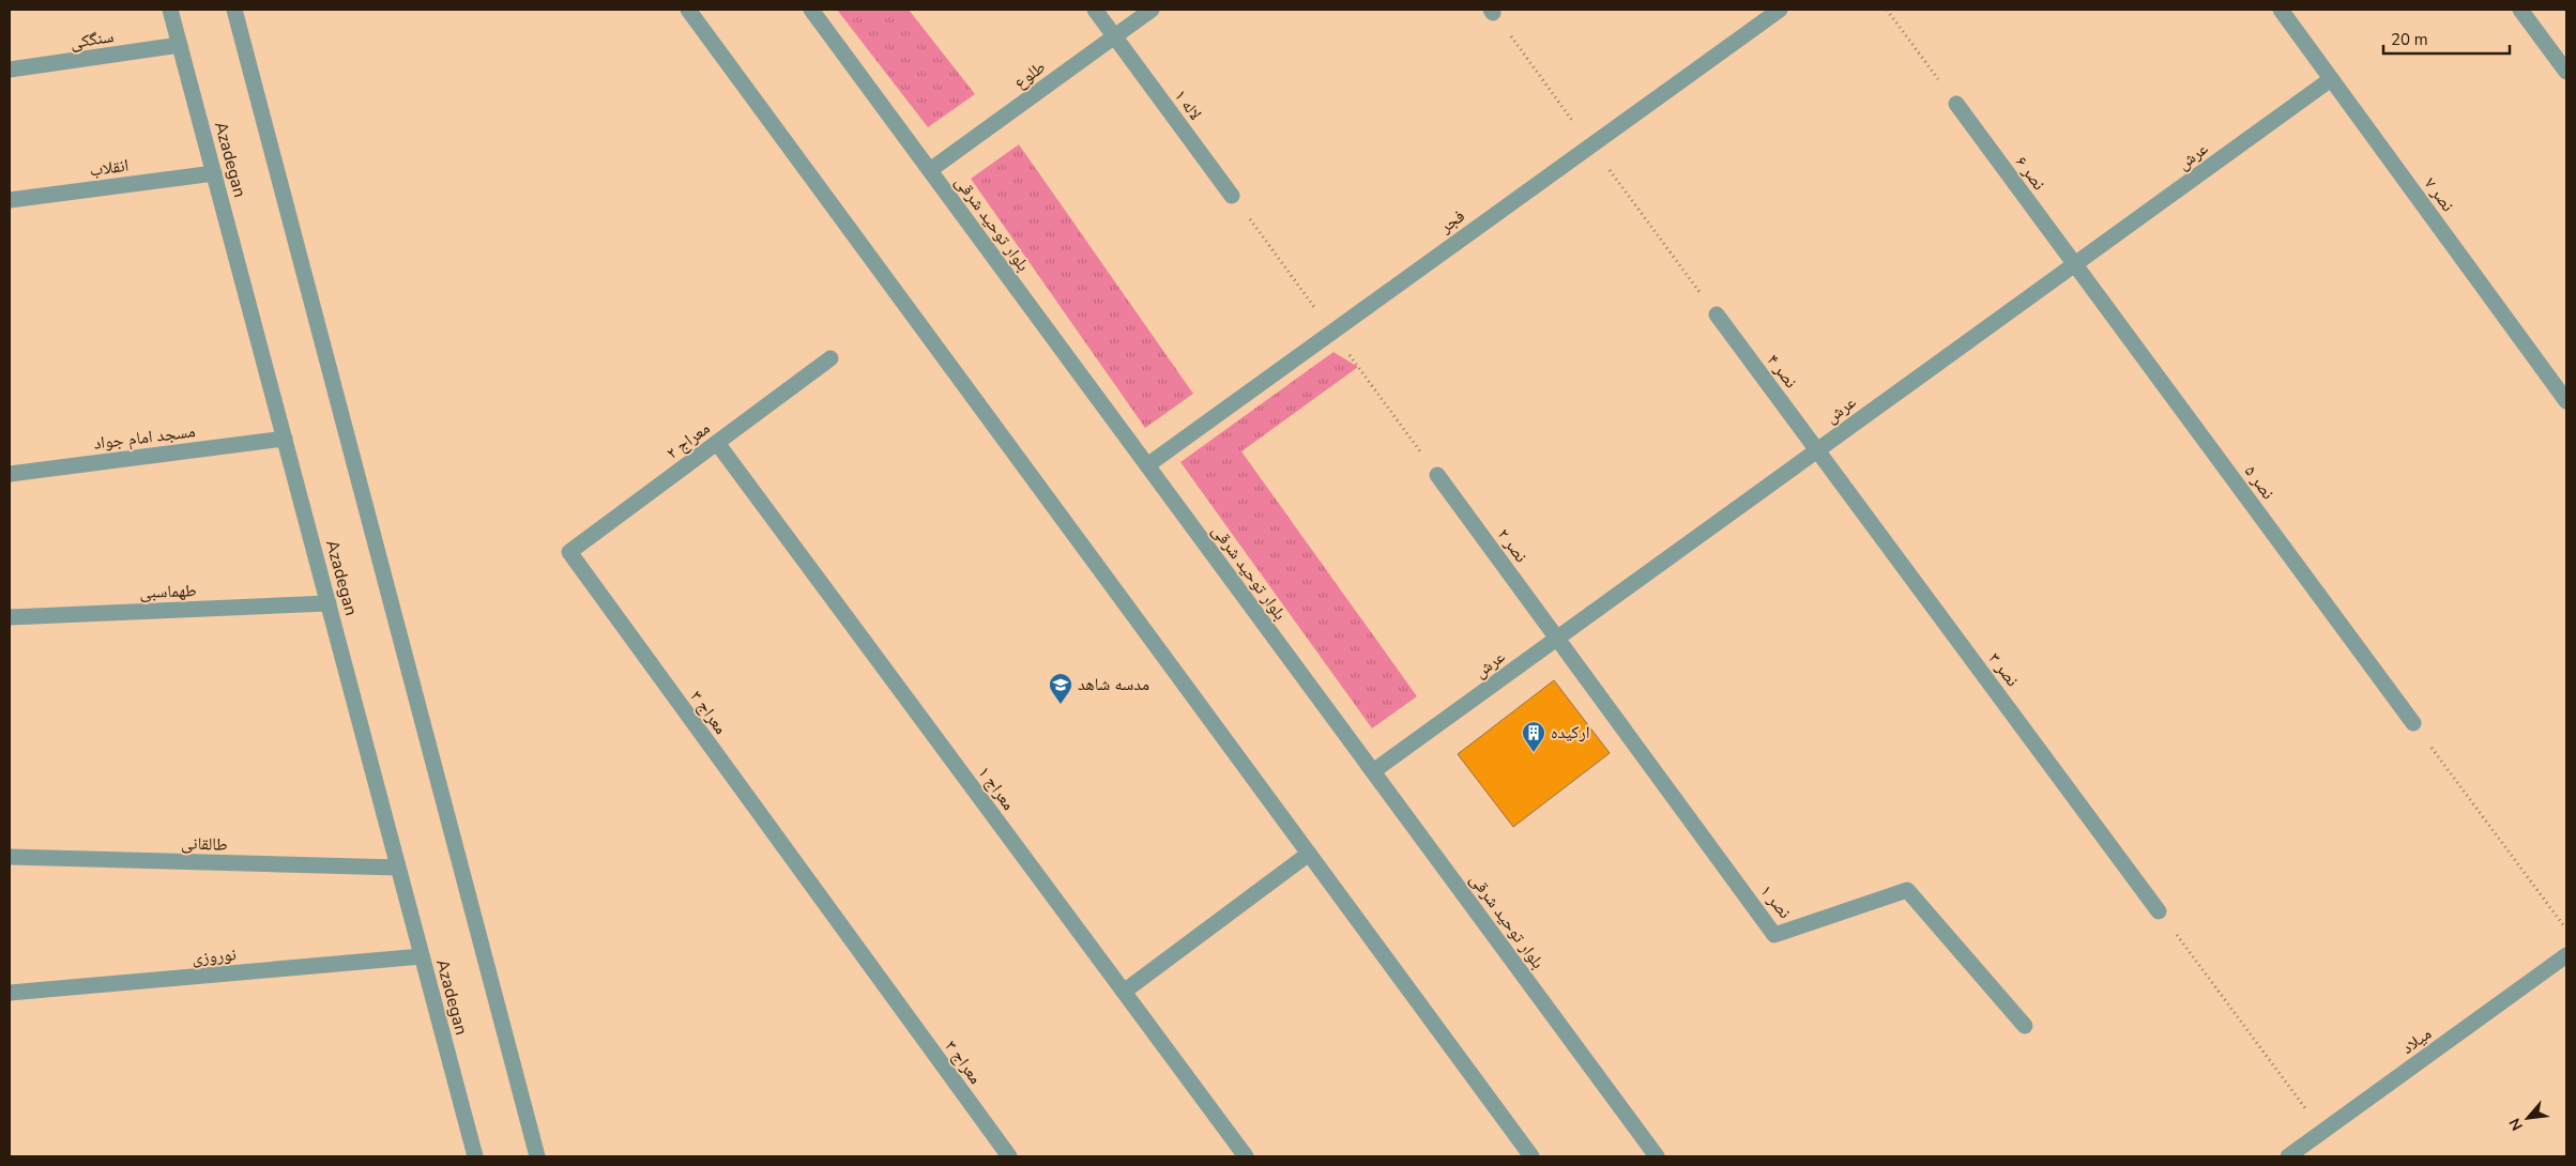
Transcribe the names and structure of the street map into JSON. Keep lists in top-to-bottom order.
{
  "streets": {
    "street": [
      "سنگکی",
      "طلوع",
      "لاله ۱",
      "عرش",
      "Azadegan",
      "انقلاب",
      "نصر ۶",
      "نصر ۷",
      "فجر",
      "بلوار توحید شرقی",
      "نصر ۴",
      "مسجد امام جواد",
      "معراج ۲",
      "نصر ۵",
      "نصر ۲",
      "طهماسبی",
      "نصر ۳",
      "معراج ۳",
      "معراج ۱",
      "طالقانی",
      "نصر ۱",
      "نوروزی",
      "میلاد"
    ]
  },
  "crossings": [
    ["سنگکی", "Azadegan"],
    ["طلوع", "لاله ۱"],
    ["طلوع", "بلوار توحید شرقی"],
    ["عرش", "نصر ۶"],
    ["عرش", "نصر ۷"],
    ["عرش", "بلوار توحید شرقی"],
    ["عرش", "نصر ۴"],
    ["عرش", "نصر ۵"],
    ["عرش", "نصر ۲"],
    ["عرش", "نصر ۳"],
    ["عرش", "نصر ۱"],
    ["Azadegan", "انقلاب"],
    ["Azadegan", "مسجد امام جواد"],
    ["Azadegan", "طهماسبی"],
    ["Azadegan", "طالقانی"],
    ["Azadegan", "نوروزی"],
    ["نصر ۶", "نصر ۵"],
    ["فجر", "بلوار توحید شرقی"],
    ["نصر ۴", "نصر ۳"],
    ["معراج ۲", "معراج ۳"],
    ["معراج ۲", "معراج ۱"],
    ["نصر ۲", "نصر ۱"]
  ],
  "places": {
    "school or university": ["مدسه شاهد"],
    "building": ["ارکیده"]
  },
  "scale_bar": "20 m",
  "north": "bottom left"
}
